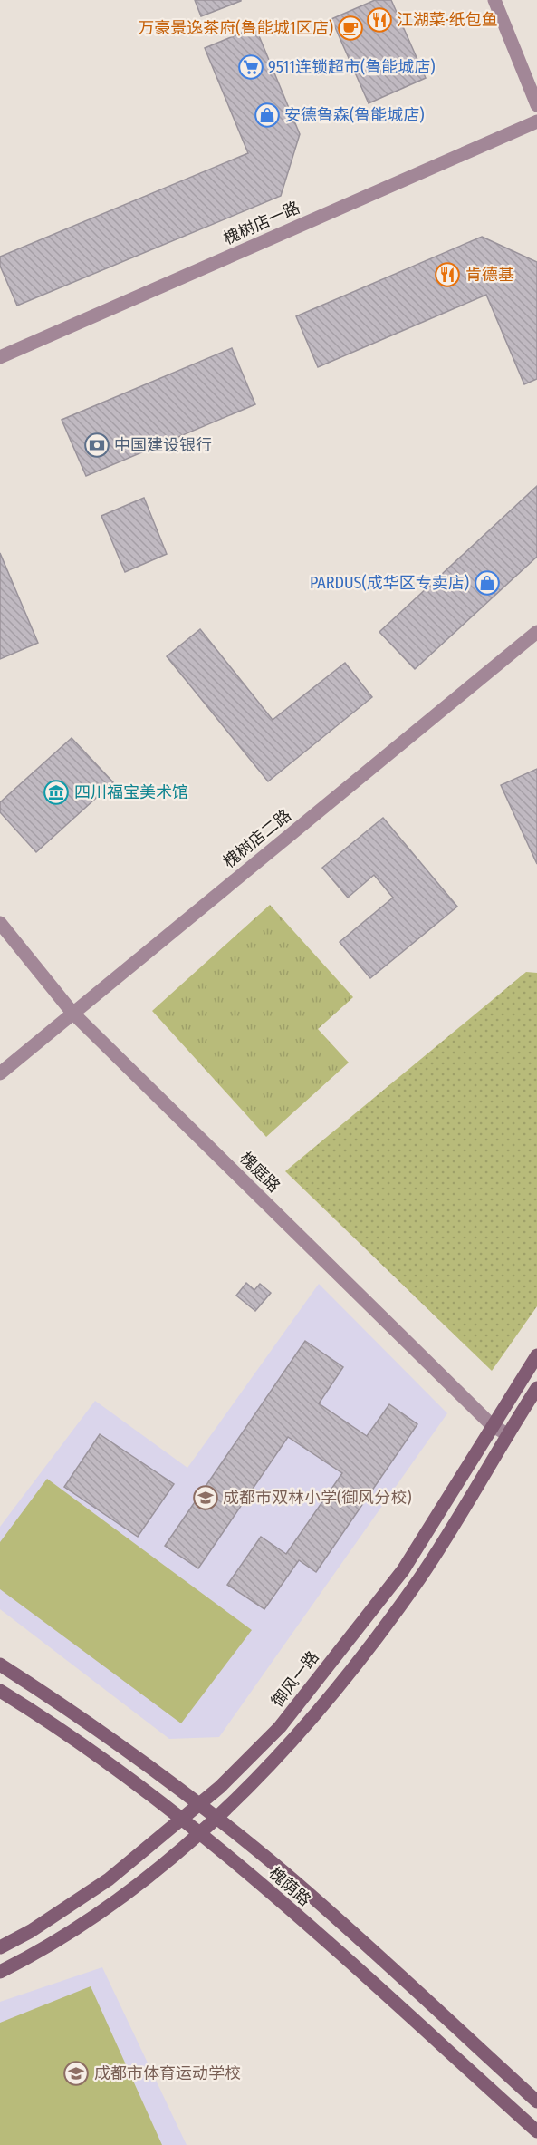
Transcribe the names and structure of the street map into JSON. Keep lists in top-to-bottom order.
{
  "streets": {
    "main road": ["御风一路", "槐荫路"],
    "street": ["槐树店一路", "槐树店二路", "槐庭路"]
  },
  "crossings": [
    ["槐树店二路", "槐庭路"],
    ["槐庭路", "御风一路"],
    ["御风一路", "槐荫路"]
  ],
  "places": {
    "restaurant": ["江湖菜·纸包鱼", "肯德基"],
    "cafe": ["万豪景逸茶府(鲁能城1区店)"],
    "supermarket": ["9511连锁超市(鲁能城店)"],
    "shop": ["安德鲁森(鲁能城店)", "PARDUS(成华区专卖店)"],
    "bank": ["中国建设银行"],
    "museum": ["四川福宝美术馆"],
    "school or university": ["成都市双林小学(御风分校)", "成都市体育运动学校"]
  }
}
